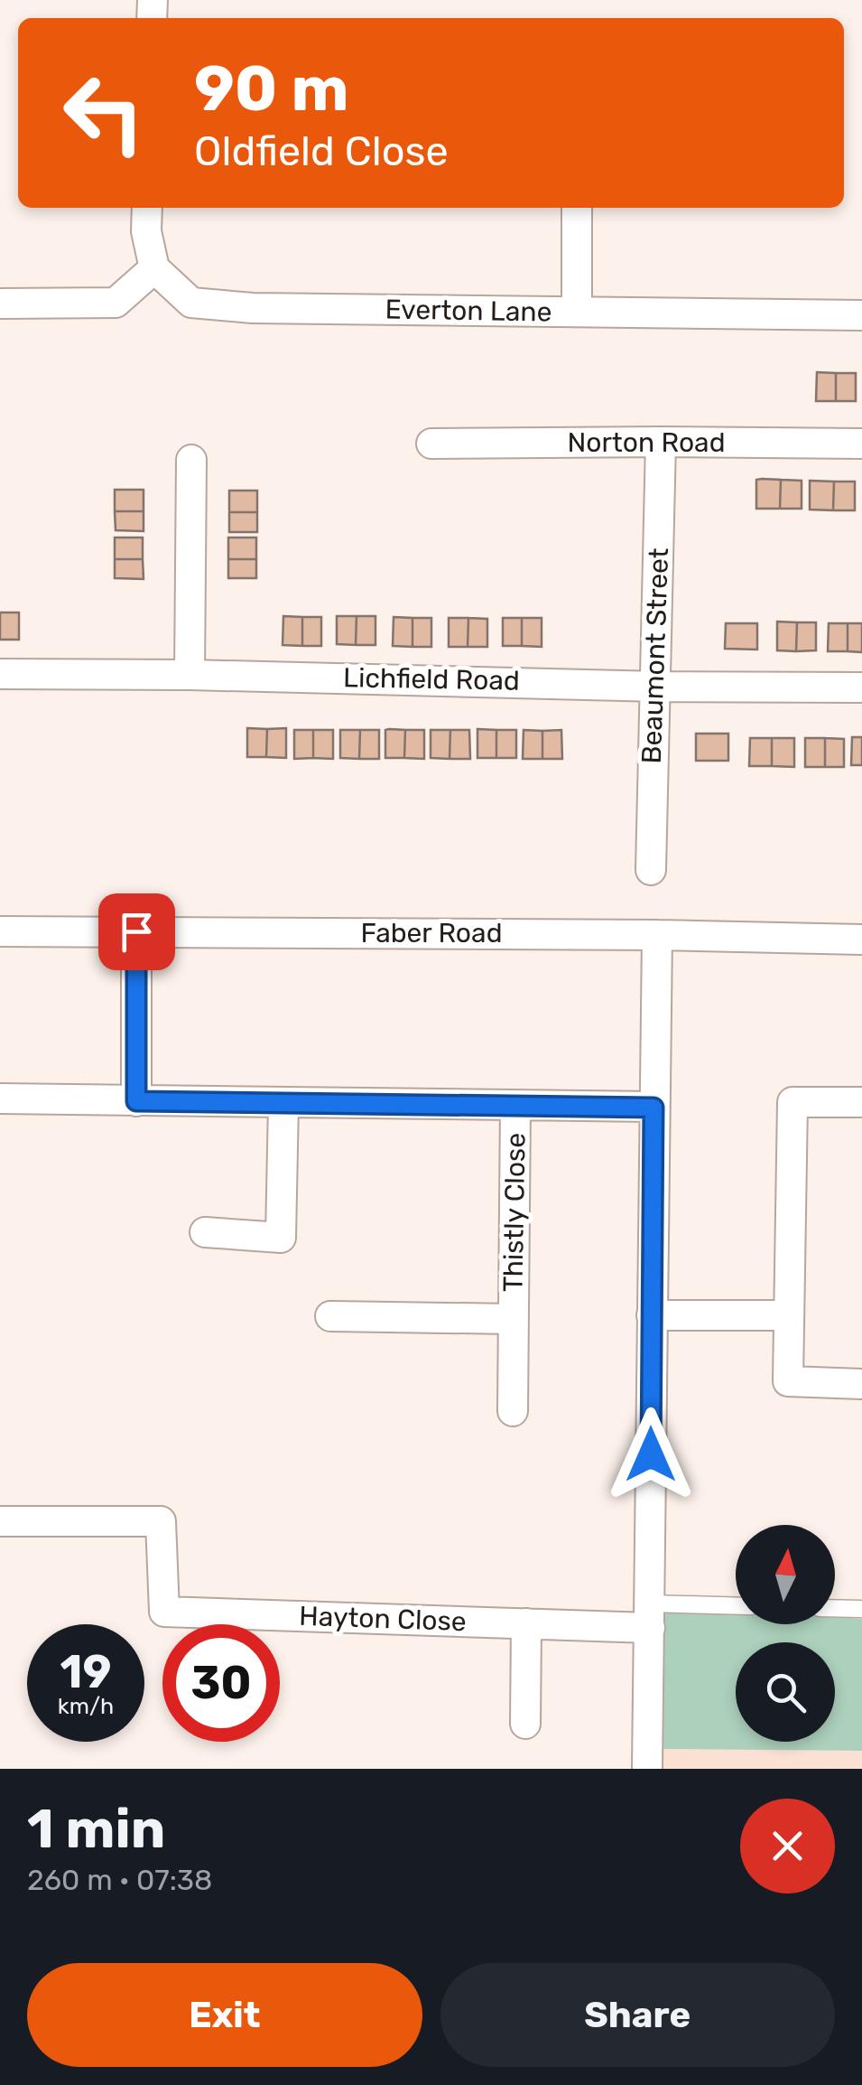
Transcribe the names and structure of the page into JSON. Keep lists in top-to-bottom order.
{
  "streets": {
    "street": [
      "Everton Lane",
      "Norton Road",
      "Beaumont Street",
      "Lichfield Road",
      "Faber Road",
      "Thistly Close",
      "Hayton Close"
    ]
  },
  "crossings": [
    ["Norton Road", "Beaumont Street"],
    ["Beaumont Street", "Lichfield Road"]
  ],
  "north": "top",
  "page": {
    "turn": ["90 m", "Oldfield Close"],
    "speed": "19 km/h",
    "limit": "30",
    "heading": ["1 min", "260 m · 07:38"],
    "buttons": ["Exit", "Share"]
  }
}
